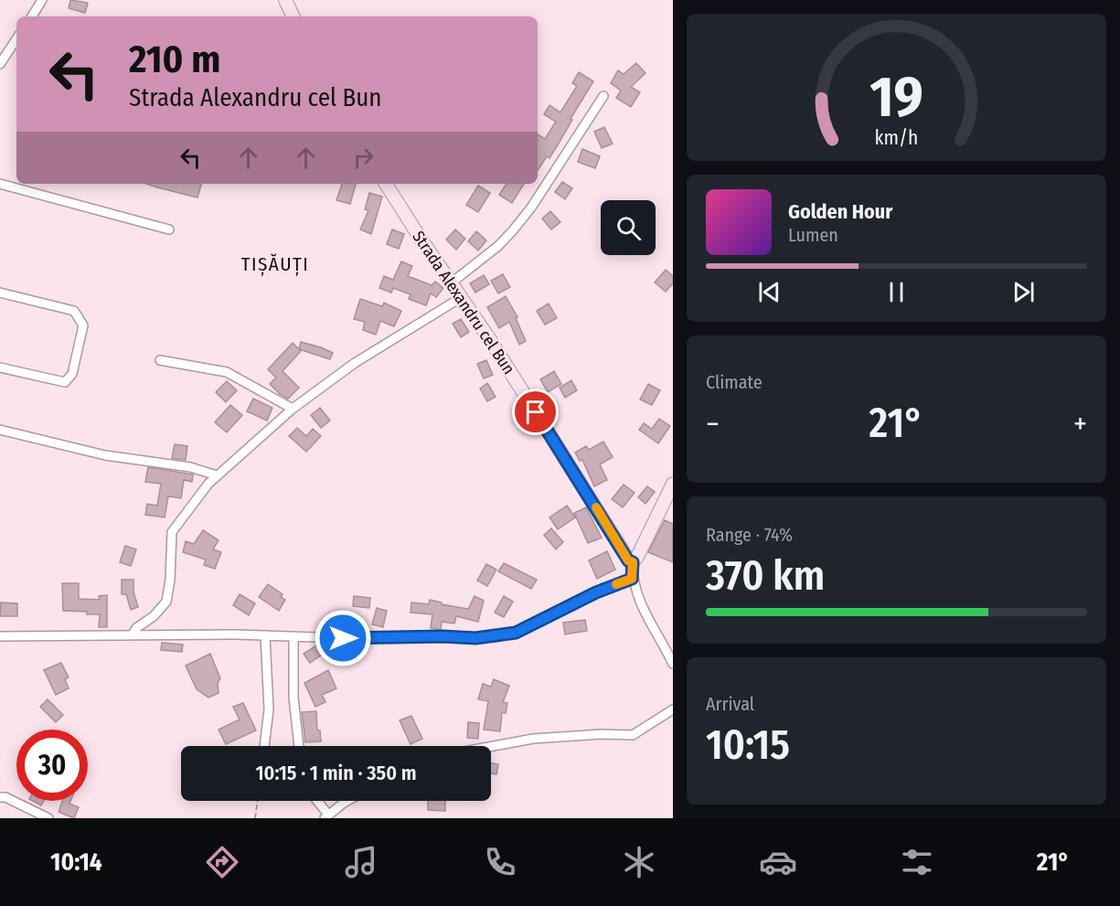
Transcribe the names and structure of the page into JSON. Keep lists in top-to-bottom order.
{
  "streets": {
    "street": ["Strada Alexandru cel Bun"]
  },
  "districts": ["TIȘĂUȚI"],
  "page": {
    "turn": ["210 m", "Strada Alexandru cel Bun"],
    "song": ["Golden Hour", "Lumen"],
    "tile": [
      "Climate",
      ["Range · 74%", "370 km"],
      ["Arrival", "10:15"]
    ],
    "heat": ["−", "21°", "+"],
    "limit": "30",
    "trip": "10:15 · 1 min · 350 m",
    "tabs": ["10:14", "21°"],
    "gauge": ["19", "km/h"]
  }
}
